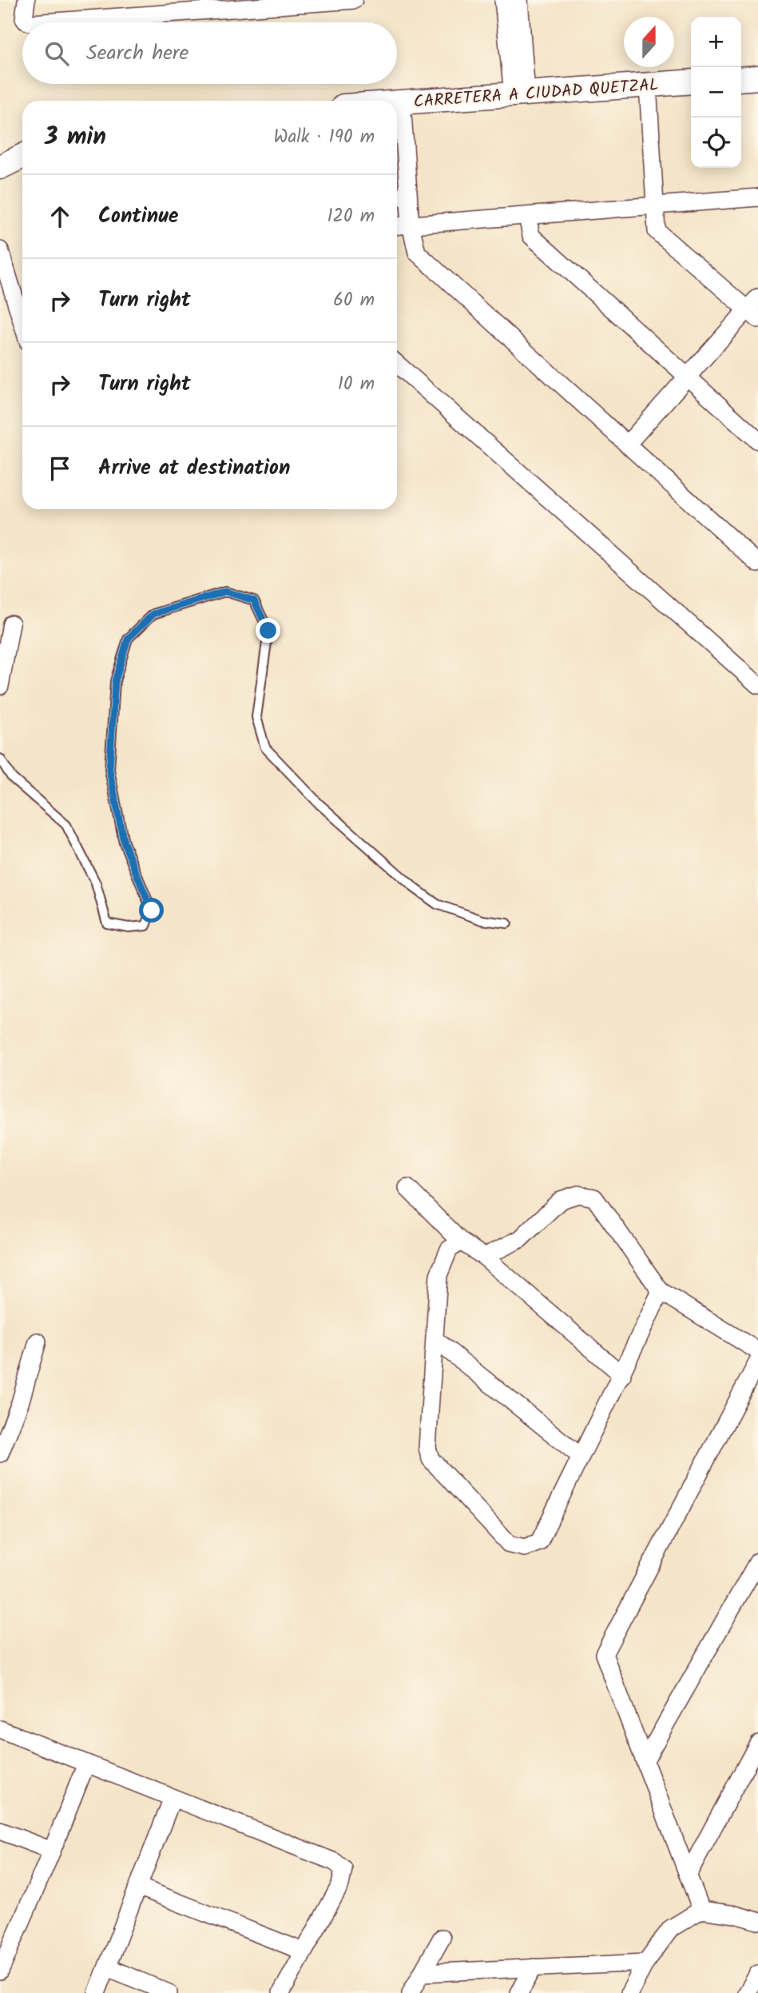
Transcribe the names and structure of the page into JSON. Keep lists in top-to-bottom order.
{
  "streets": {
    "main road": ["CARRETERA A CIUDAD QUETZAL"]
  },
  "north": "top",
  "page": {
    "map_buttons": ["+", "−"],
    "search": "Search here",
    "heading": ["3 min", "Walk · 190 m"],
    "list": [
      ["Continue", "120 m"],
      ["Turn right", "60 m"],
      ["Turn right", "10 m"],
      "Arrive at destination"
    ]
  }
}
